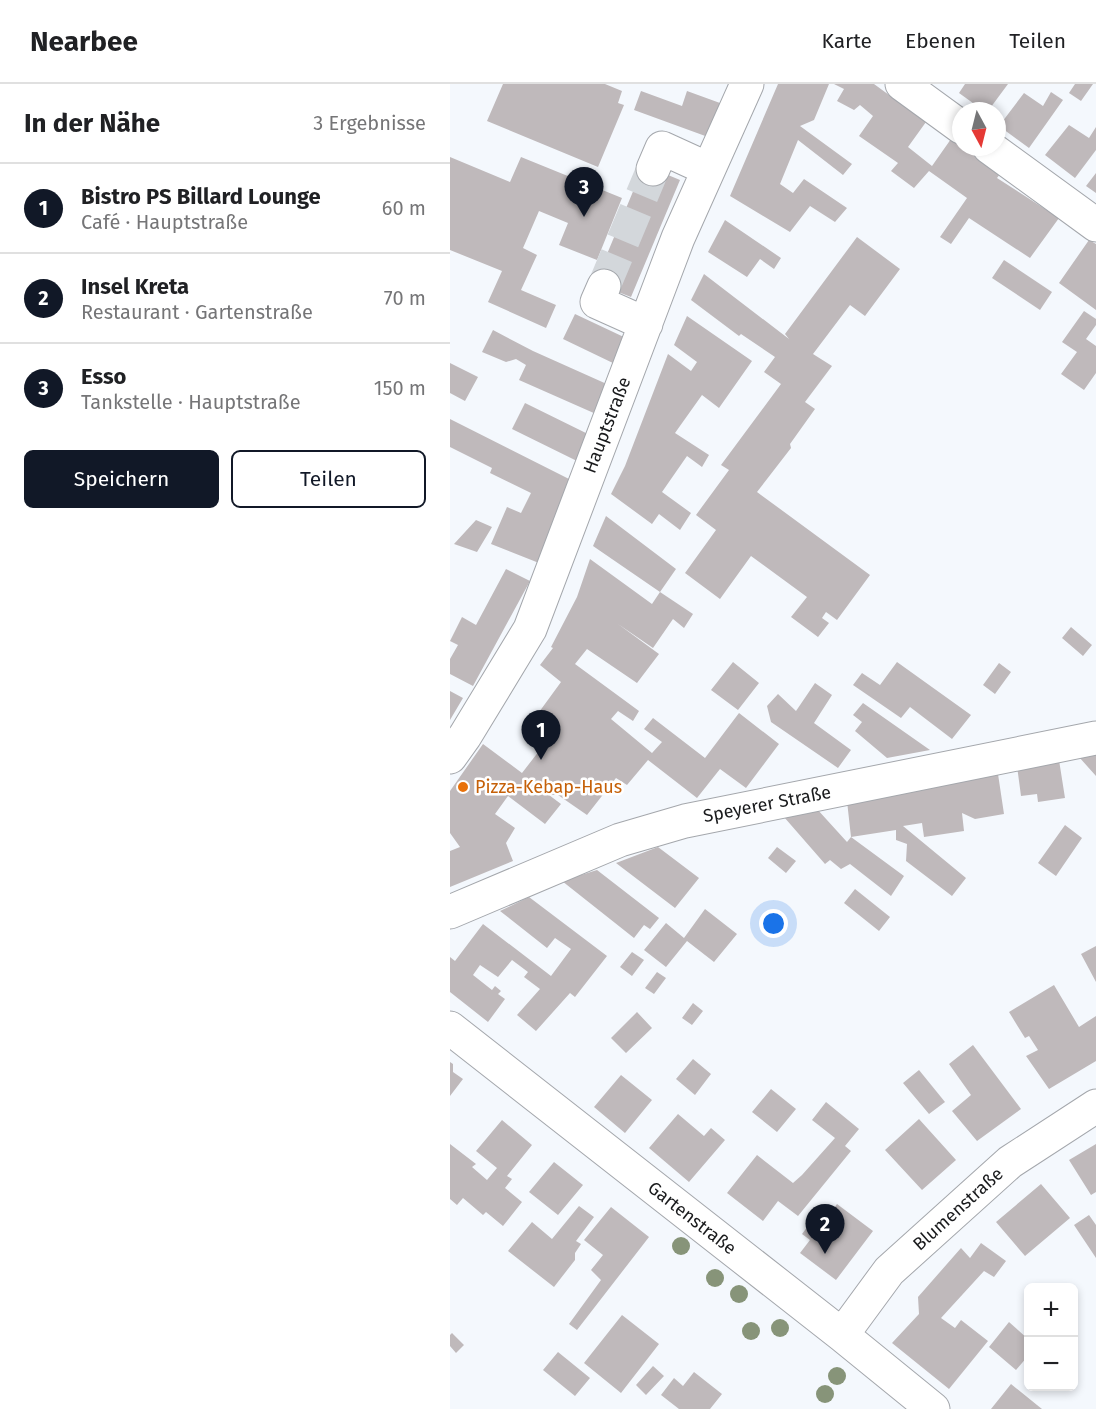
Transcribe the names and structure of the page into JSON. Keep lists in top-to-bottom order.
{
  "streets": {
    "street": [
      "Hauptstraße",
      "Speyerer Straße",
      "Blumenstraße",
      "Gartenstraße"
    ]
  },
  "crossings": [
    ["Blumenstraße", "Gartenstraße"]
  ],
  "places": ["Pizza-Kebap-Haus"],
  "north": "bottom",
  "page": {
    "header": "Nearbee",
    "nav": ["Karte", "Ebenen", "Teilen"],
    "heading": ["In der Nähe", "3 Ergebnisse"],
    "list": [
      {
        "mark": "1",
        "name": "Bistro PS Billard Lounge",
        "note": "Café · Hauptstraße",
        "value": "60 m"
      },
      {
        "mark": "2",
        "name": "Insel Kreta",
        "note": "Restaurant · Gartenstraße",
        "value": "70 m"
      },
      {
        "mark": "3",
        "name": "Esso",
        "note": "Tankstelle · Hauptstraße",
        "value": "150 m"
      }
    ],
    "pins": ["3", "1", "2"],
    "buttons": ["Speichern", "Teilen"],
    "map_buttons": ["+", "−"]
  }
}
